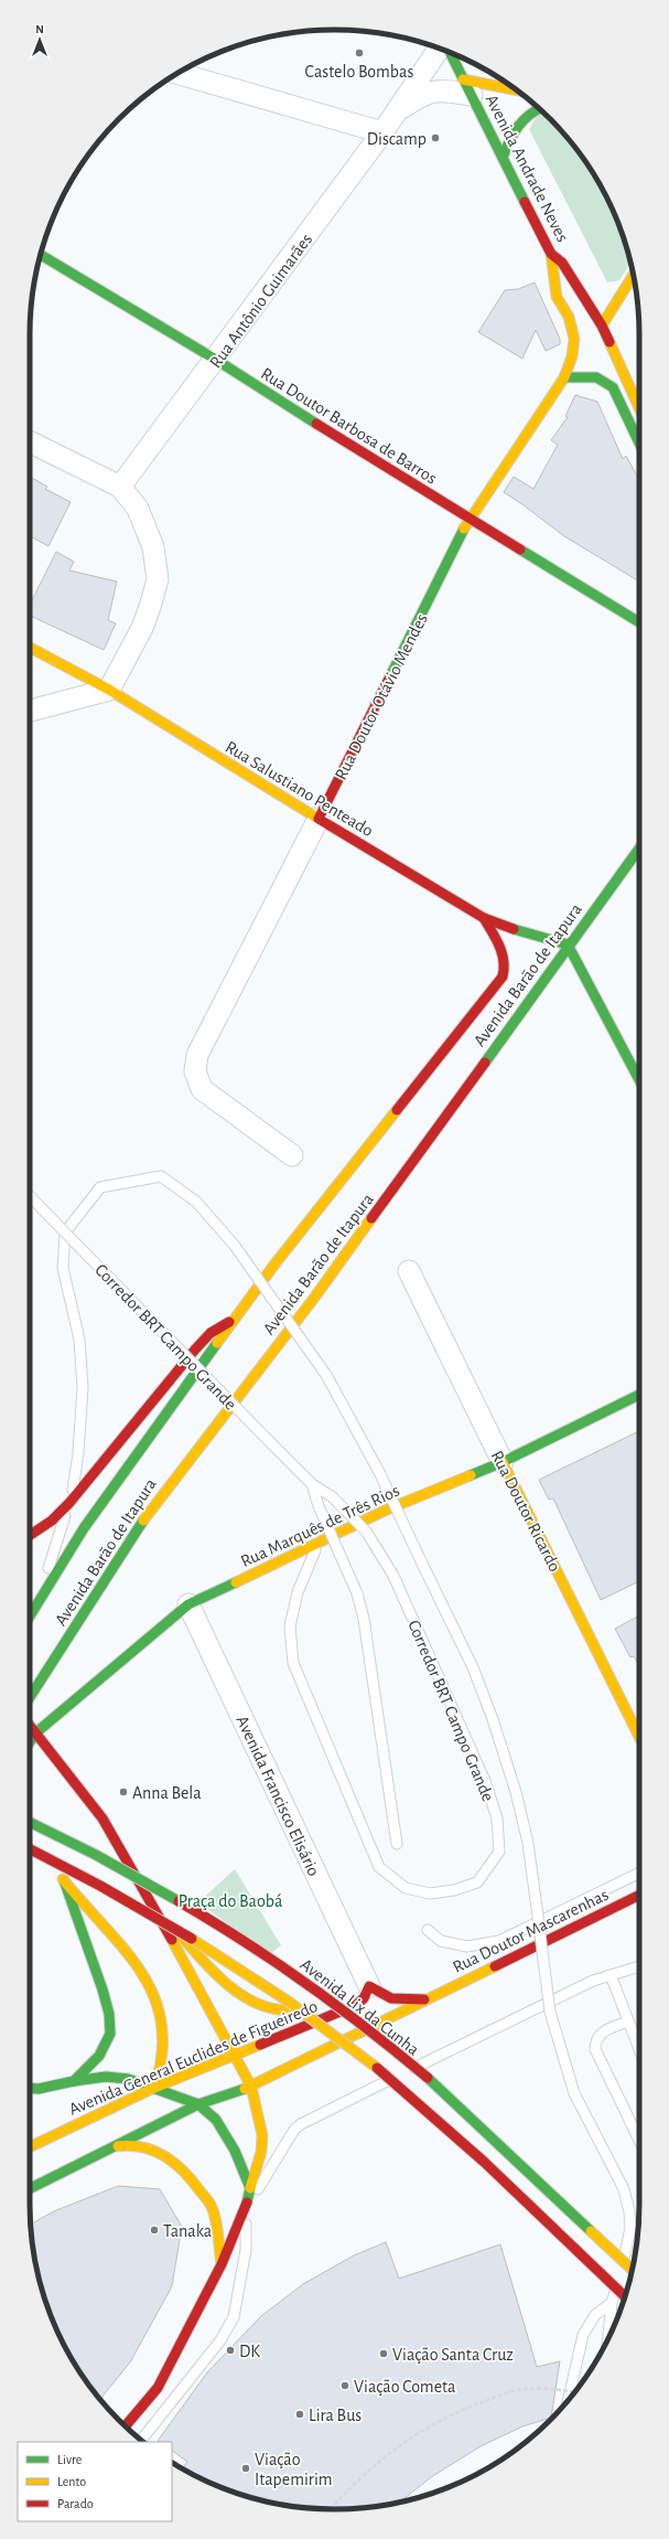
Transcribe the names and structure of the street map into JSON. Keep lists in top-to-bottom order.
{
  "streets": {
    "main road": [
      "Avenida Andrade Neves",
      "Rua Doutor Barbosa de Barros",
      "Rua Doutor Otávio Mendes",
      "Rua Salustiano Penteado",
      "Avenida Barão de Itapura",
      "Rua Doutor Ricardo",
      "Rua Marquês de Três Rios",
      "Rua Doutor Mascarenhas",
      "Avenida Lix da Cunha",
      "Avenida General Euclides de Figueiredo"
    ],
    "street": ["Rua Antônio Guimarães", "Avenida Francisco Elisário"],
    "lane": ["Corredor BRT Campo Grande"]
  },
  "crossings": [
    ["Avenida Andrade Neves", "Rua Antônio Guimarães"],
    ["Avenida Andrade Neves", "Rua Doutor Otávio Mendes"],
    ["Rua Antônio Guimarães", "Rua Doutor Barbosa de Barros"],
    ["Rua Doutor Barbosa de Barros", "Rua Doutor Otávio Mendes"],
    ["Rua Doutor Otávio Mendes", "Rua Salustiano Penteado"],
    ["Rua Salustiano Penteado", "Avenida Barão de Itapura"],
    ["Corredor BRT Campo Grande", "Rua Marquês de Três Rios"],
    ["Rua Doutor Ricardo", "Rua Marquês de Três Rios"],
    ["Rua Marquês de Três Rios", "Avenida Francisco Elisário"],
    ["Avenida Francisco Elisário", "Avenida General Euclides de Figueiredo"]
  ],
  "parks": ["Praça do Baobá"],
  "places": [
    "Castelo Bombas",
    "Discamp",
    "Anna Bela",
    "Tanaka",
    "DK",
    "Viação Santa Cruz",
    "Viação Cometa",
    "Lira Bus",
    "Viação Itapemirim"
  ],
  "legend": ["Livre", "Lento", "Parado"],
  "north": "top"
}
